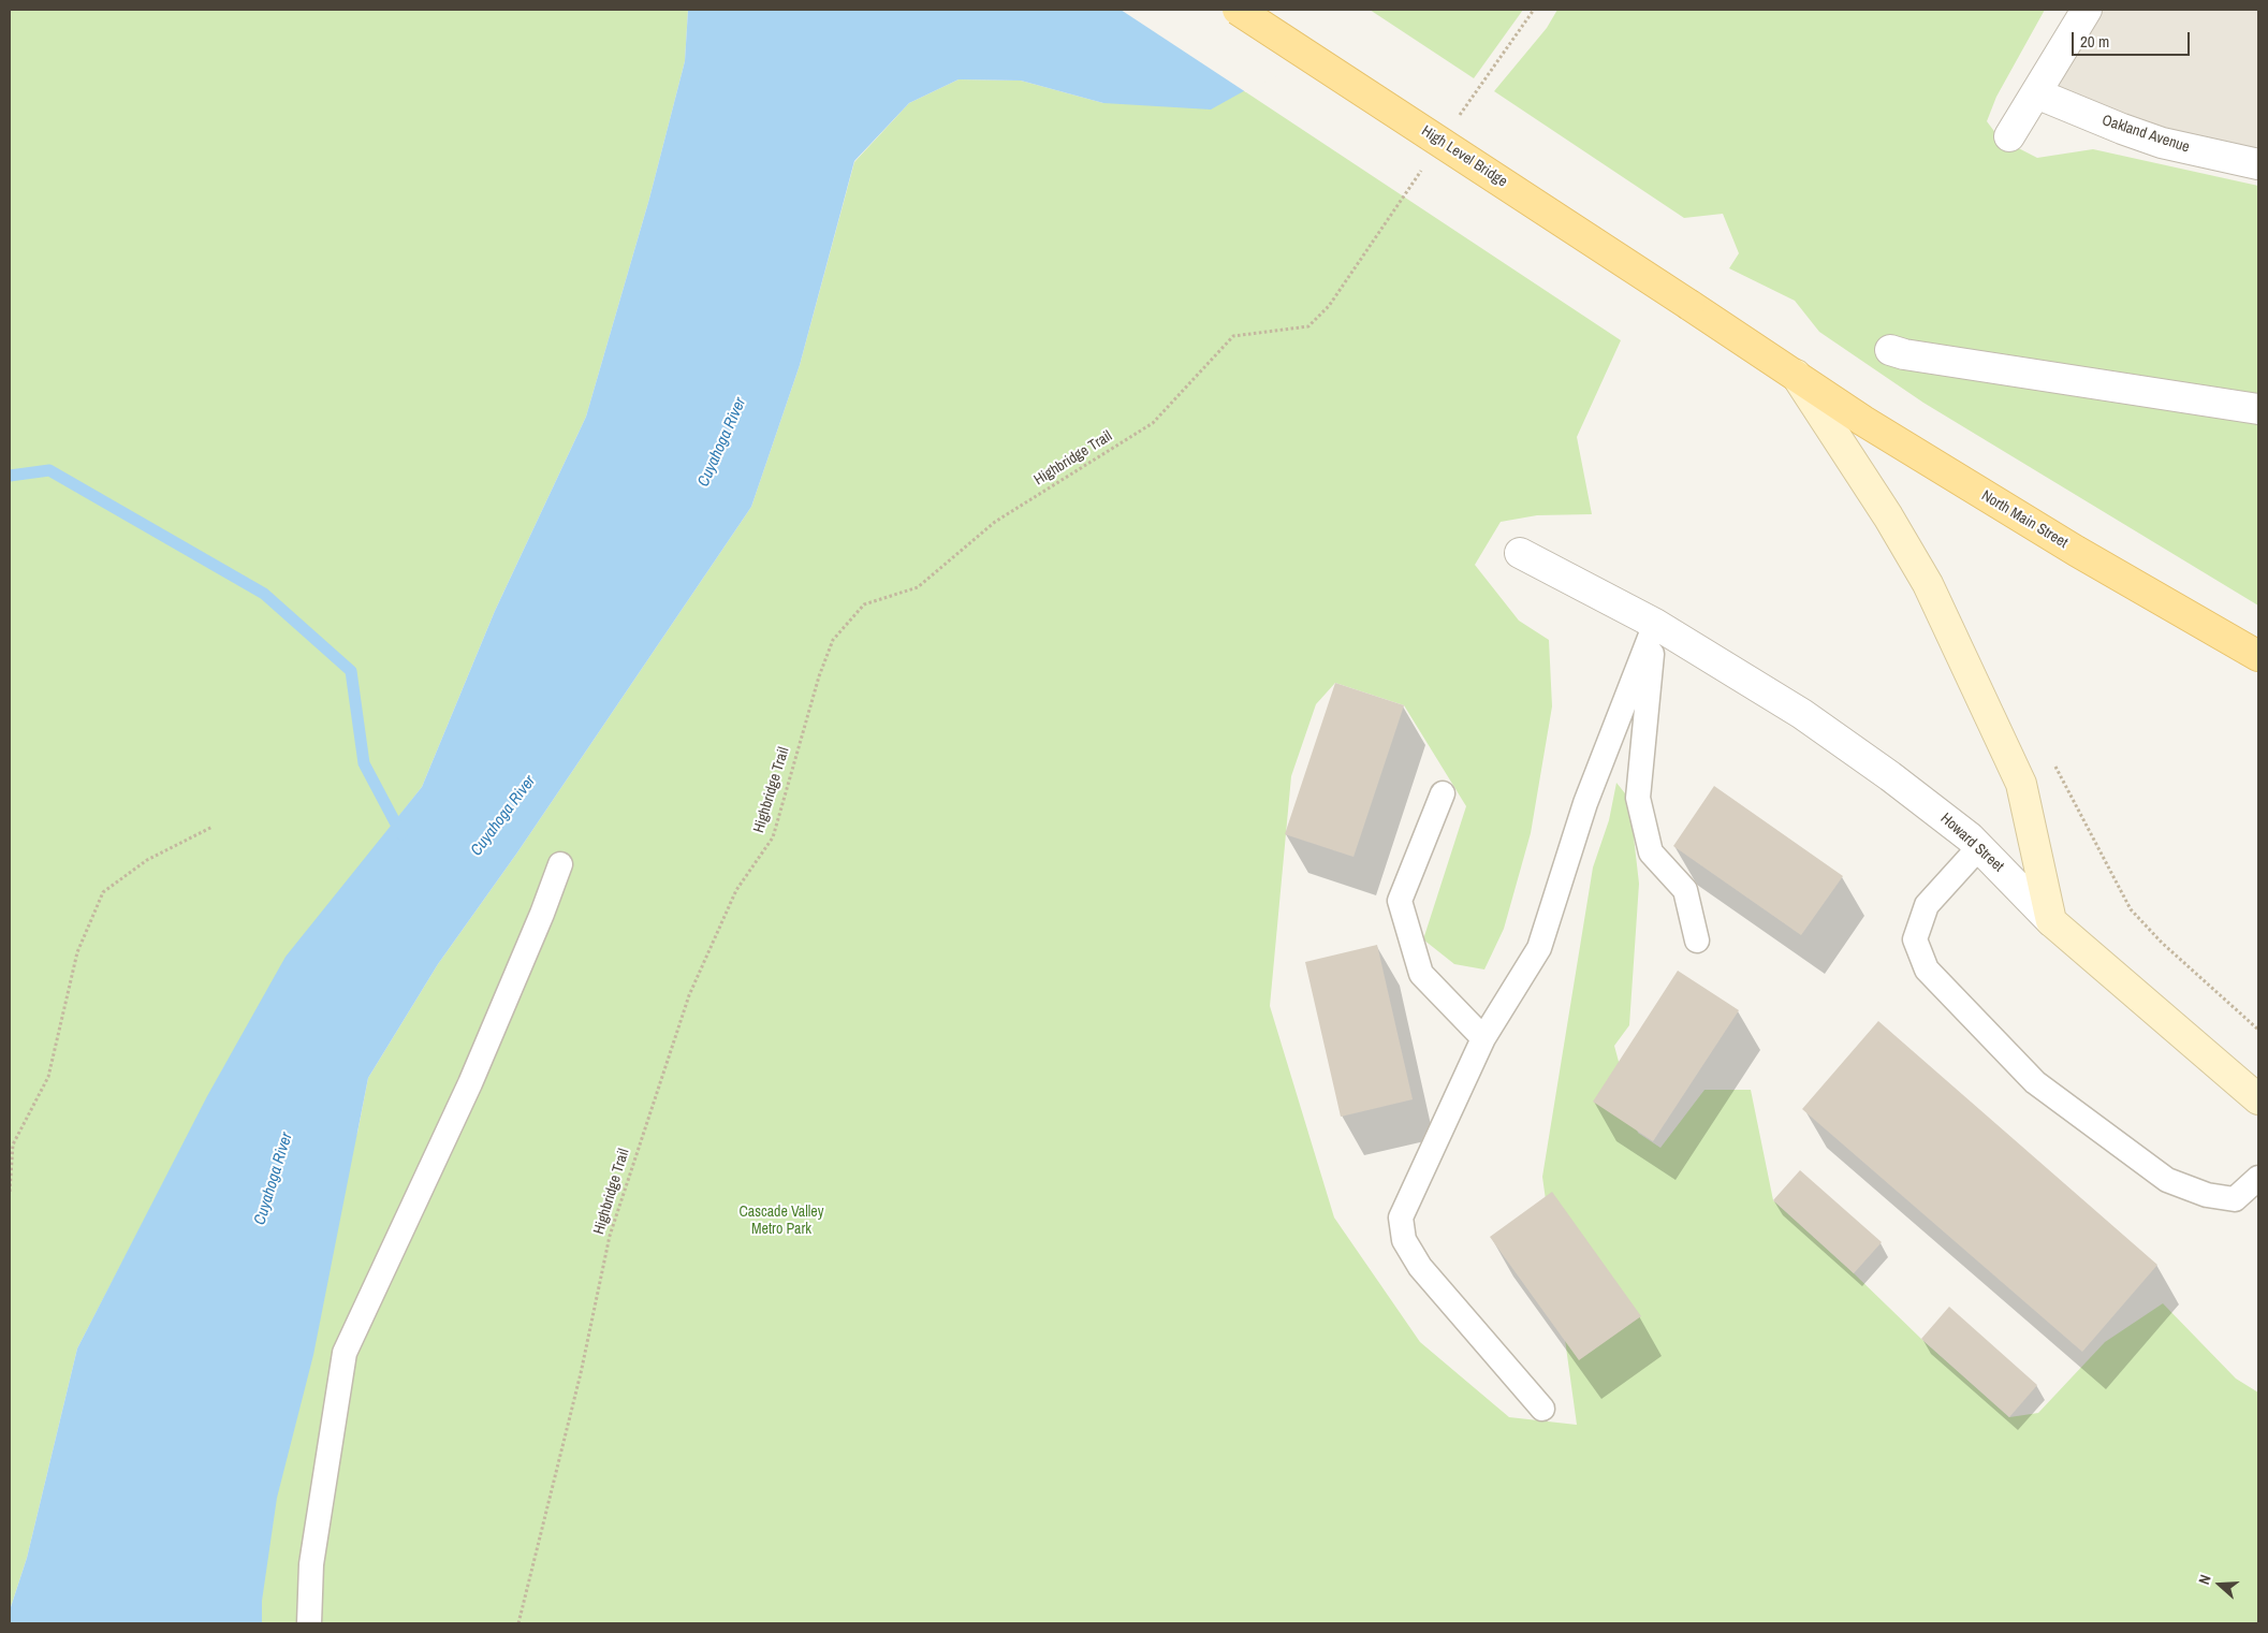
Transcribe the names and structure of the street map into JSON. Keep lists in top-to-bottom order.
{
  "streets": {
    "main road": ["High Level Bridge", "North Main Street", "Howard Street"],
    "street": ["Oakland Avenue"],
    "path": ["Highbridge Trail"]
  },
  "crossings": [
    ["High Level Bridge", "North Main Street"]
  ],
  "water": ["Cuyahoga River"],
  "parks": ["Cascade Valley Metro Park"],
  "scale_bar": "20 m",
  "north": "left"
}
